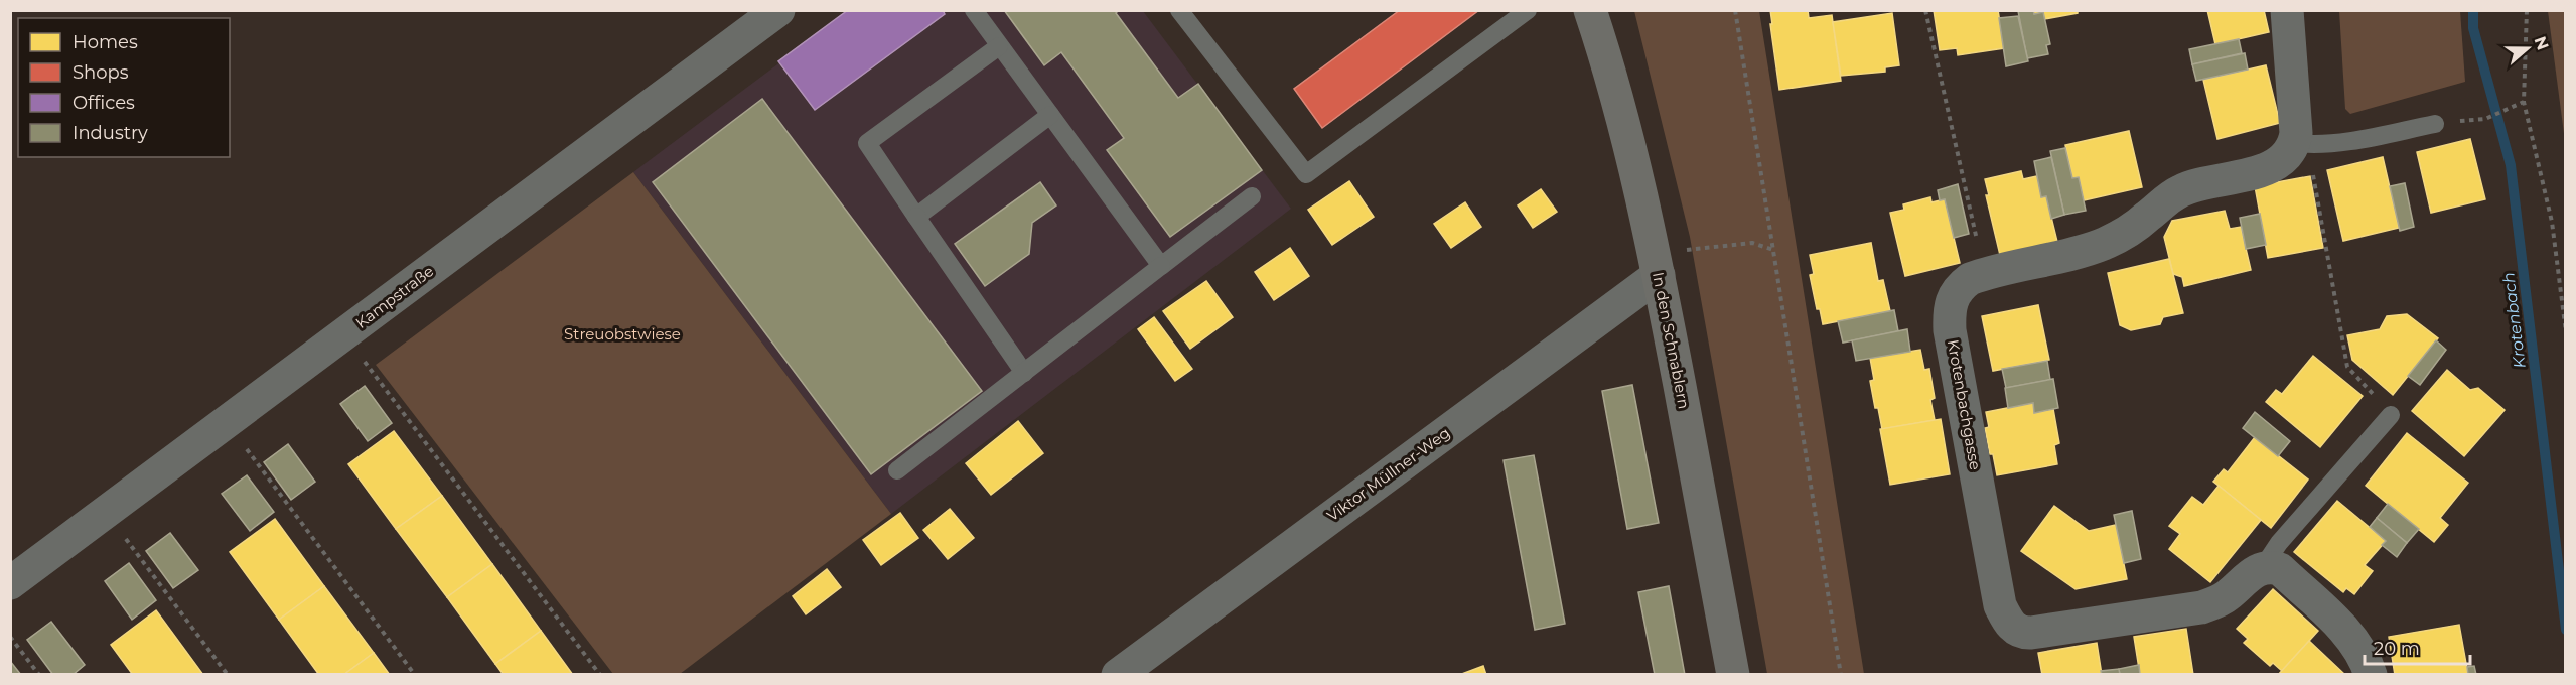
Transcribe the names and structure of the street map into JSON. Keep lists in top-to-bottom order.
{
  "streets": {
    "street": [
      "Kampstraße",
      "In den Schnablern",
      "Krotenbachgasse",
      "Viktor Müllner-Weg"
    ]
  },
  "crossings": [
    ["In den Schnablern", "Viktor Müllner-Weg"]
  ],
  "water": ["Krotenbach"],
  "parks": ["Streuobstwiese"],
  "legend": [
    "Homes",
    "Shops",
    "Offices",
    "Industry"
  ],
  "scale_bar": "20 m",
  "north": "right"
}
